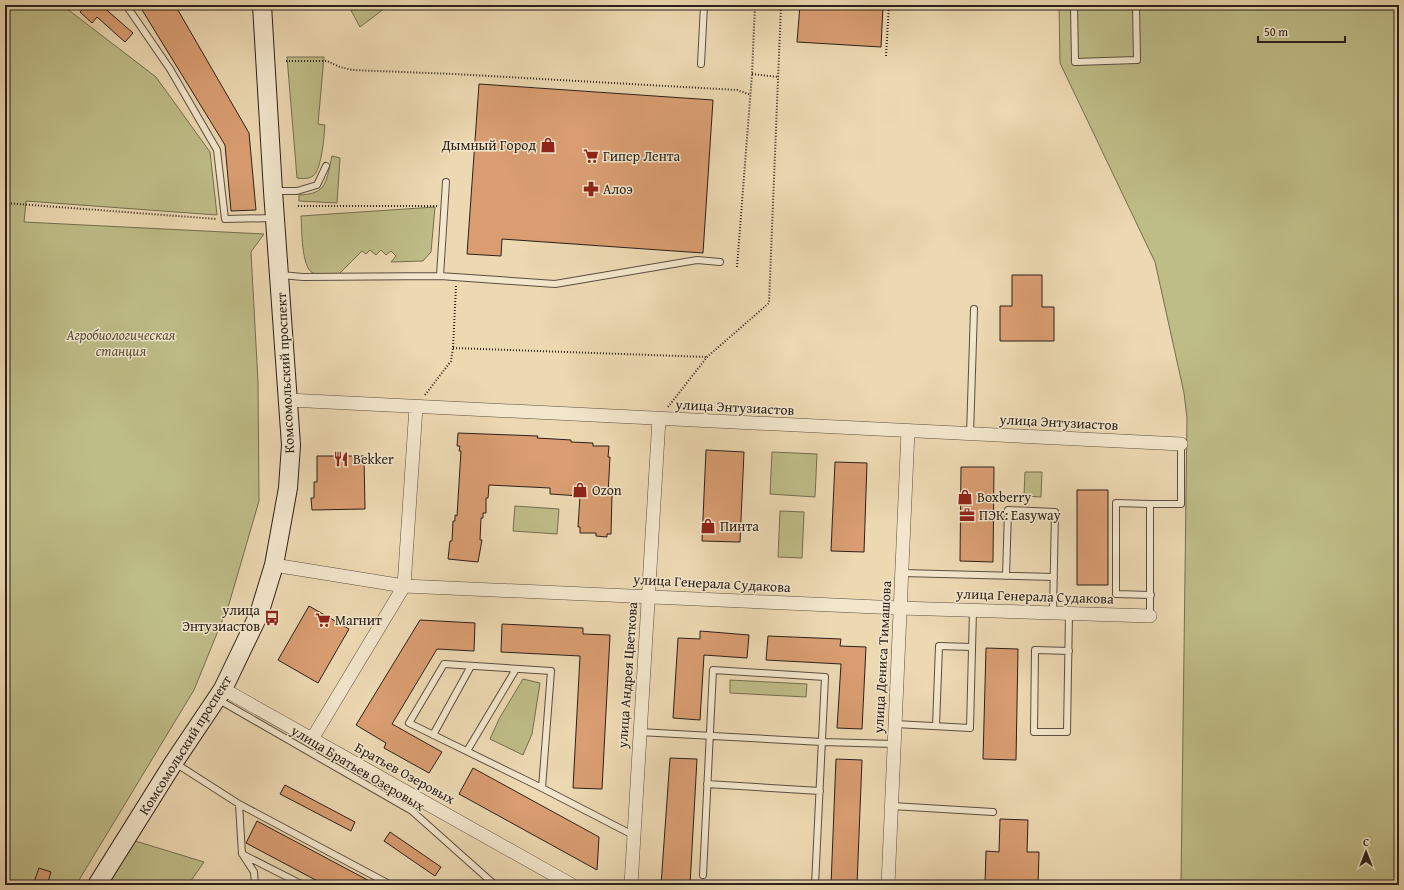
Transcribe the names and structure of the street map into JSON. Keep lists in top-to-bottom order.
{
  "streets": {
    "street": [
      "Комсомольский проспект",
      "улица Энтузиастов",
      "улица Генерала Судакова",
      "улица Дениса Тимашова",
      "улица Андрея Цветкова",
      "Братьев Озеровых"
    ],
    "lane": ["улица Братьев Озеровых"]
  },
  "crossings": [
    ["Комсомольский проспект", "улица Энтузиастов"],
    ["Комсомольский проспект", "улица Генерала Судакова"],
    ["Комсомольский проспект", "улица Братьев Озеровых"],
    ["Комсомольский проспект", "Братьев Озеровых"],
    ["улица Энтузиастов", "улица Дениса Тимашова"],
    ["улица Энтузиастов", "улица Андрея Цветкова"],
    ["улица Генерала Судакова", "улица Дениса Тимашова"],
    ["улица Генерала Судакова", "улица Андрея Цветкова"],
    ["улица Братьев Озеровых", "Братьев Озеровых"]
  ],
  "parks": ["Агробиологическая станция"],
  "places": {
    "shop": [
      "Дымный Город",
      "Ozon",
      "Boxberry",
      "Пинта"
    ],
    "supermarket": ["Гипер Лента", "Магнит"],
    "pharmacy": ["Алоэ"],
    "restaurant": ["Bekker"],
    "office": ["ПЭК: Easyway"],
    "bus stop": ["улица Энтузиастов"]
  },
  "scale_bar": "50 m",
  "north": "top"
}
